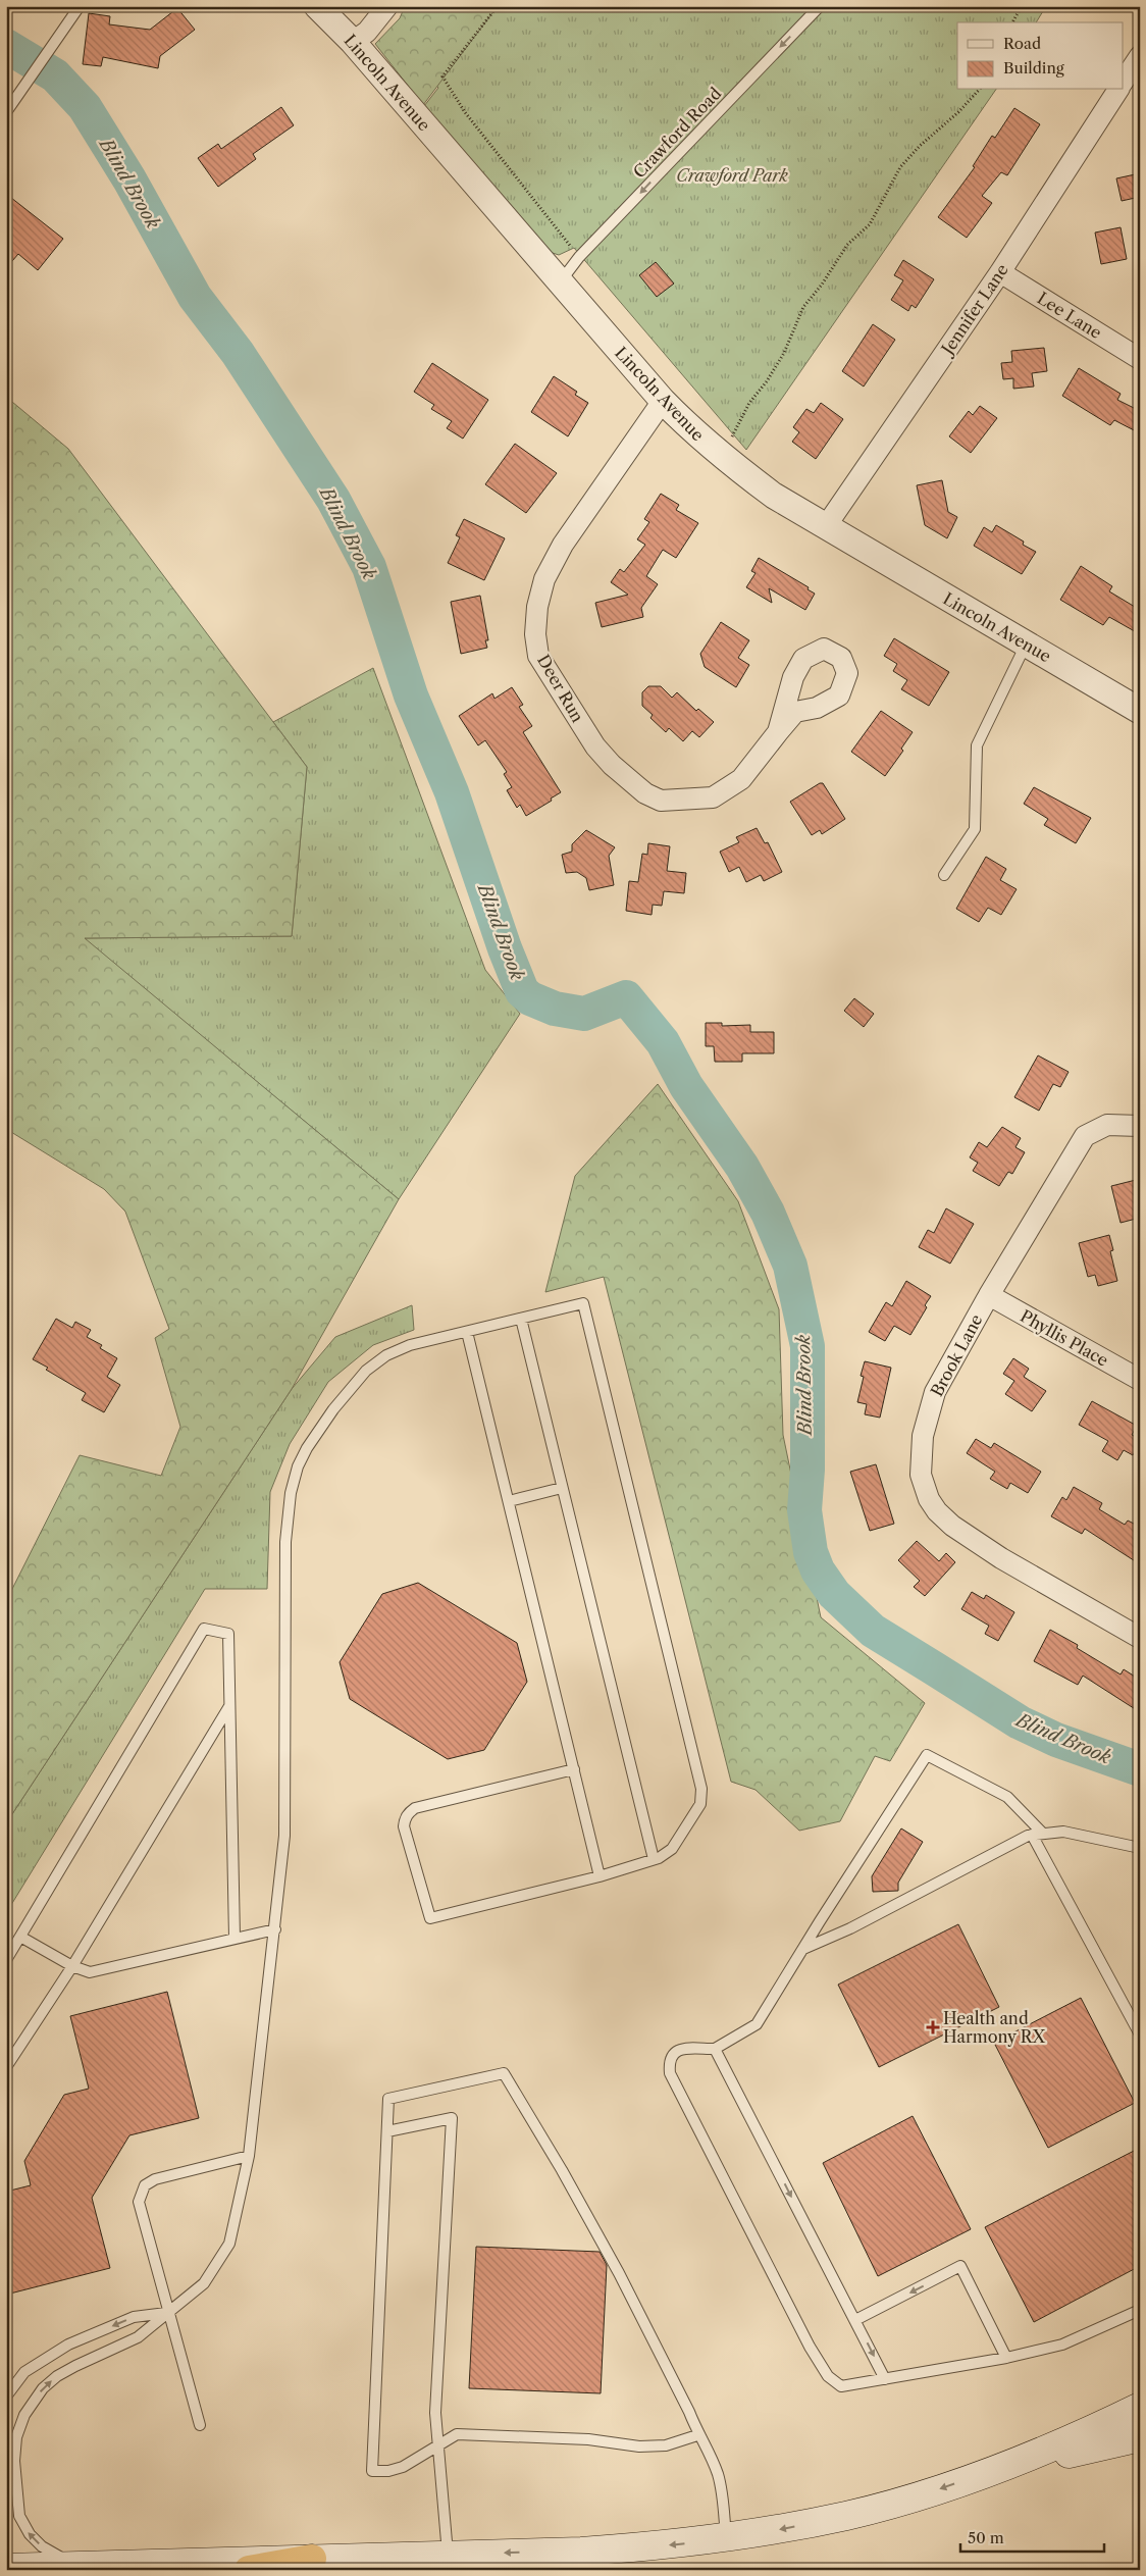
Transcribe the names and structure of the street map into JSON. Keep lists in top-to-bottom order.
{
  "streets": {
    "street": [
      "Lincoln Avenue",
      "Jennifer Lane",
      "Lee Lane",
      "Deer Run",
      "Phyllis Place",
      "Brook Lane"
    ],
    "lane": ["Crawford Road"]
  },
  "crossings": [
    ["Lincoln Avenue", "Crawford Road"],
    ["Lincoln Avenue", "Jennifer Lane"],
    ["Lincoln Avenue", "Deer Run"],
    ["Jennifer Lane", "Lee Lane"],
    ["Phyllis Place", "Brook Lane"]
  ],
  "one_way": ["Crawford Road"],
  "water": ["Blind Brook"],
  "parks": ["Crawford Park"],
  "places": {
    "health": ["Health and Harmony RX"]
  },
  "legend": ["Road", "Building"],
  "scale_bar": "50 m"
}
